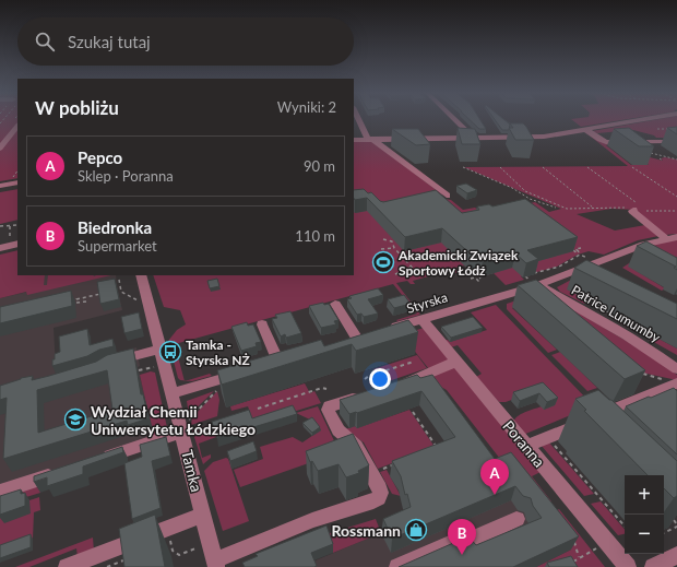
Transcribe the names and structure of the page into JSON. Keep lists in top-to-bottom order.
{
  "streets": {
    "street": [
      "Styrska",
      "Patrice Lumumby",
      "Poranna",
      "Tamka"
    ]
  },
  "crossings": [
    ["Styrska", "Patrice Lumumby"],
    ["Styrska", "Poranna"]
  ],
  "places": {
    "sports": ["Akademicki Związek Sportowy Łódź"],
    "bus stop": ["Tamka - Styrska NŻ"],
    "school or university": ["Wydział Chemii Uniwersytetu Łódzkiego"],
    "shop": ["Rossmann"]
  },
  "page": {
    "search": "Szukaj tutaj",
    "heading": ["W pobliżu", "Wyniki: 2"],
    "list": [
      {
        "mark": "A",
        "name": "Pepco",
        "note": "Sklep · Poranna",
        "value": "90 m"
      },
      {
        "mark": "B",
        "name": "Biedronka",
        "note": "Supermarket",
        "value": "110 m"
      }
    ],
    "pins": ["A", "B"],
    "map_buttons": ["+", "−"]
  }
}
